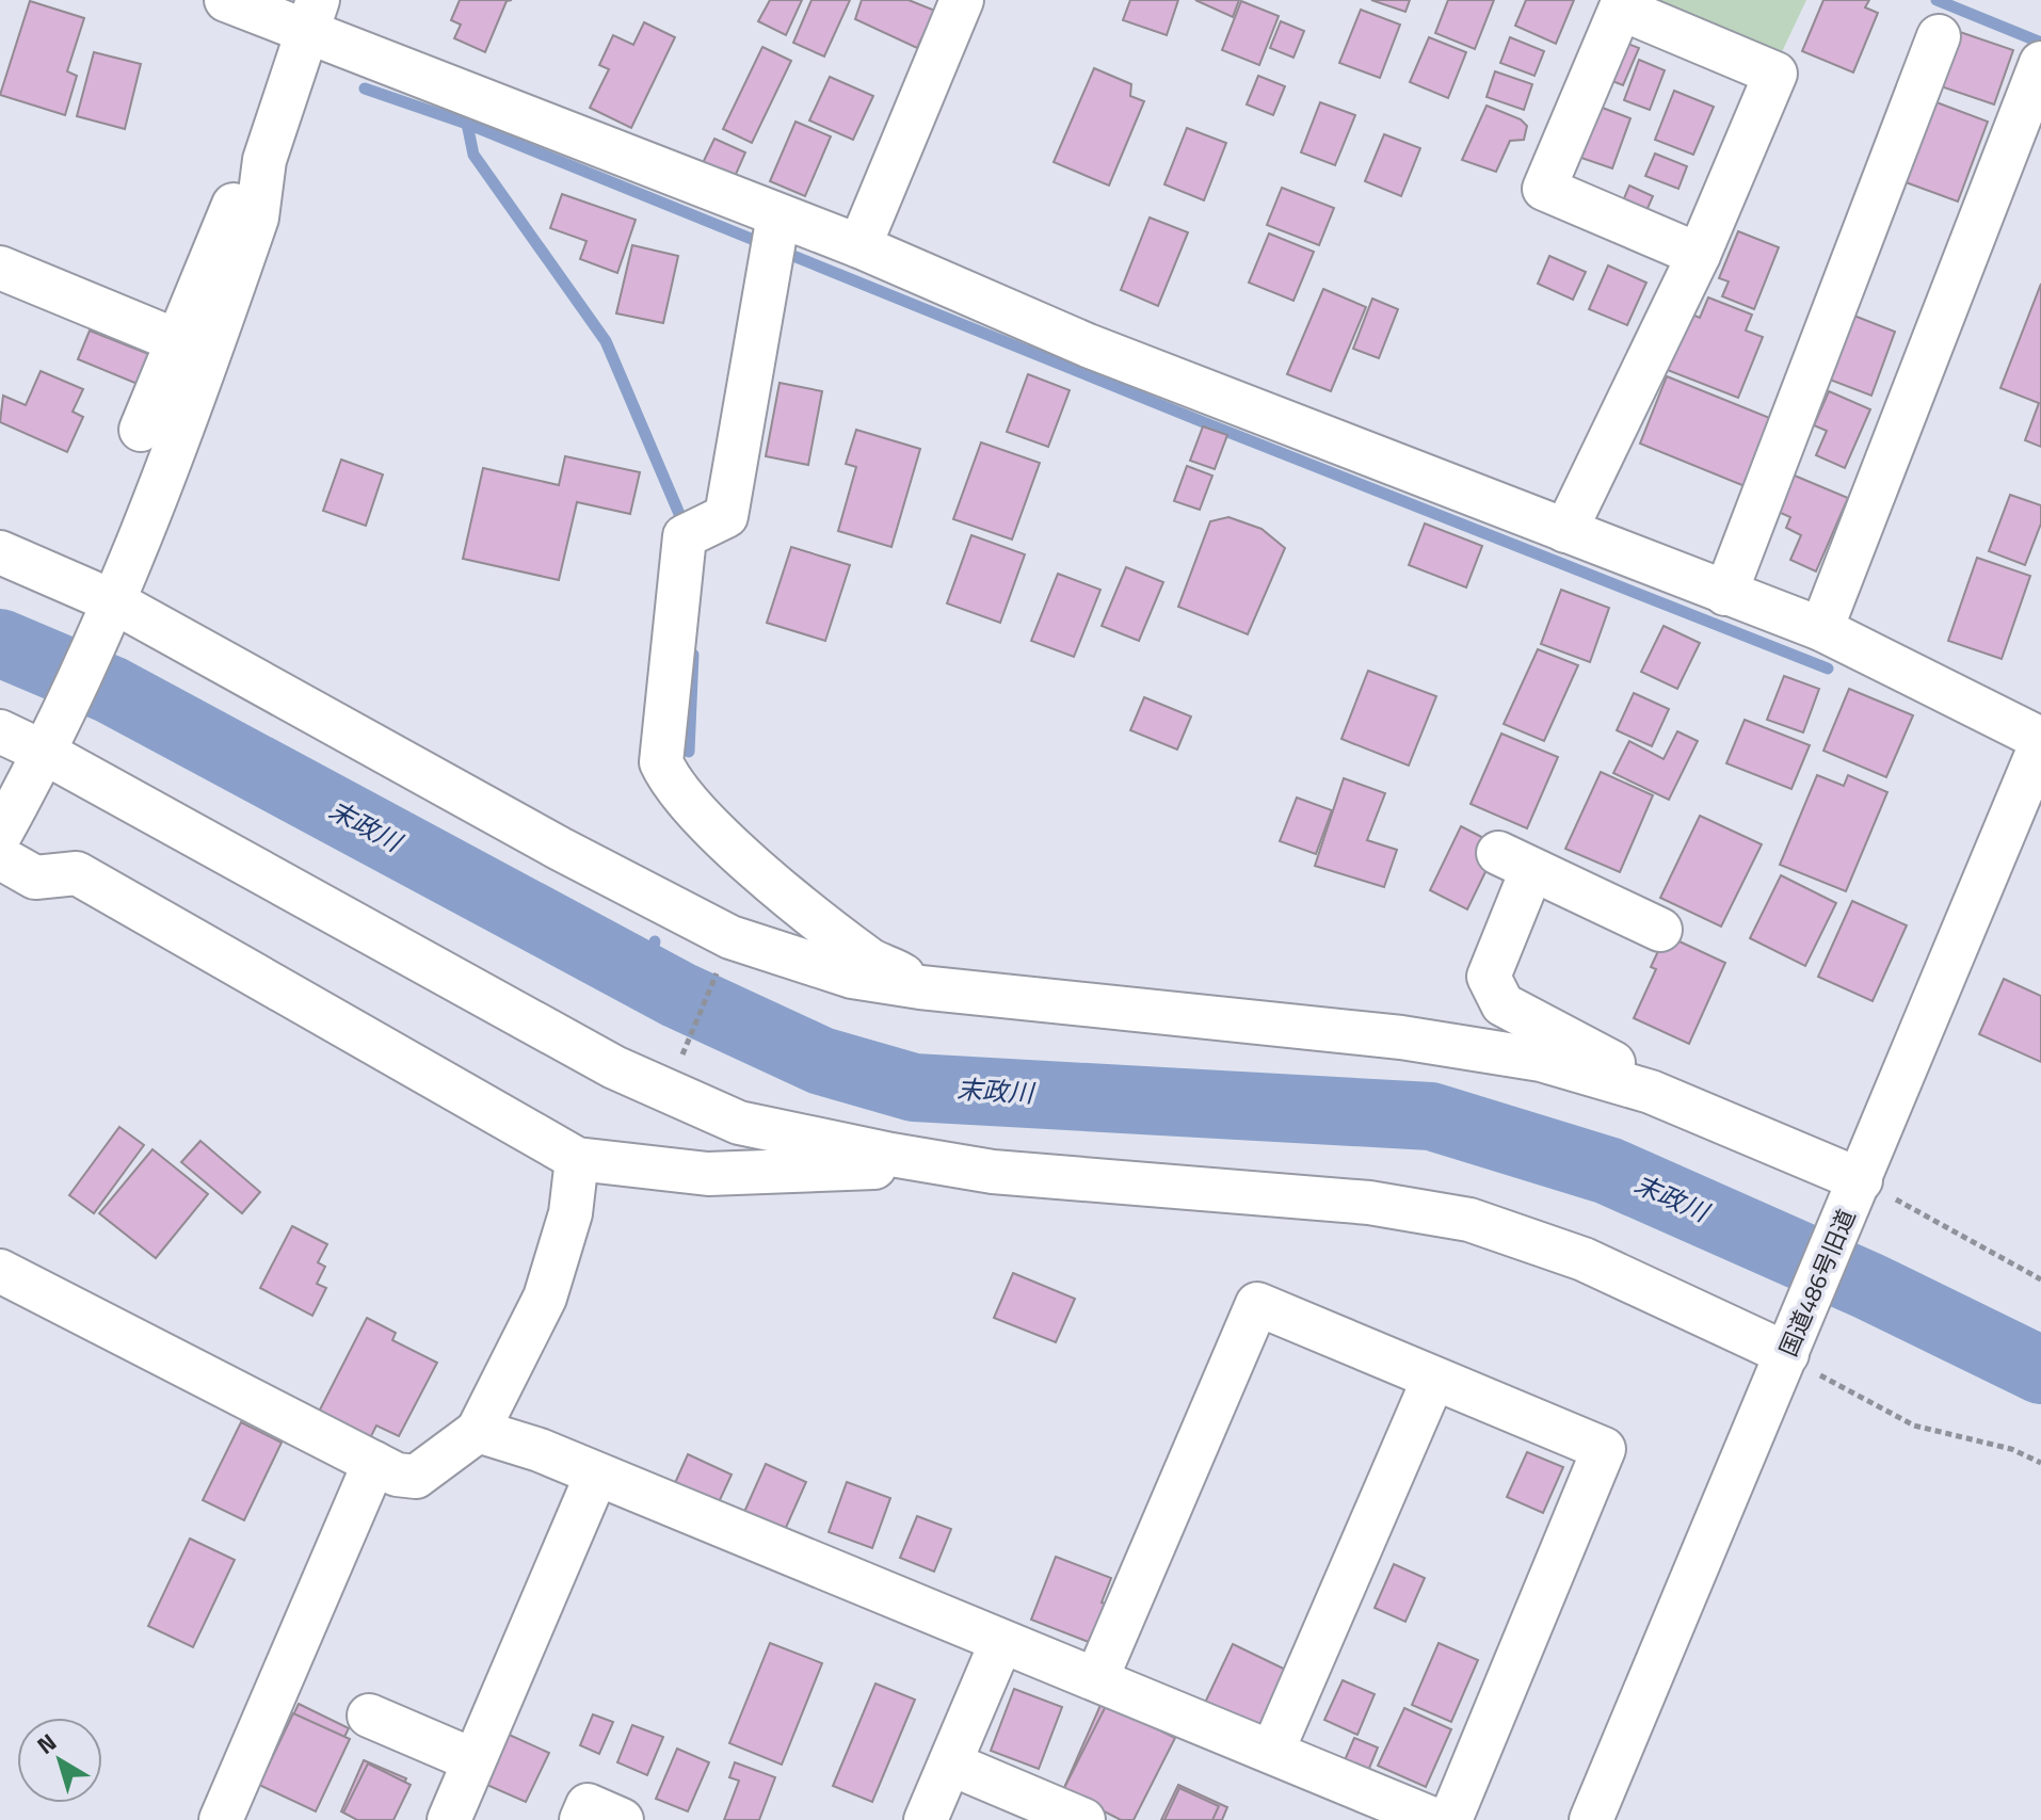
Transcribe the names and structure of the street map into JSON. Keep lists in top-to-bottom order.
{
  "streets": {
    "street": ["国道486号旧道"]
  },
  "water": ["末政川"],
  "north": "top left"
}
